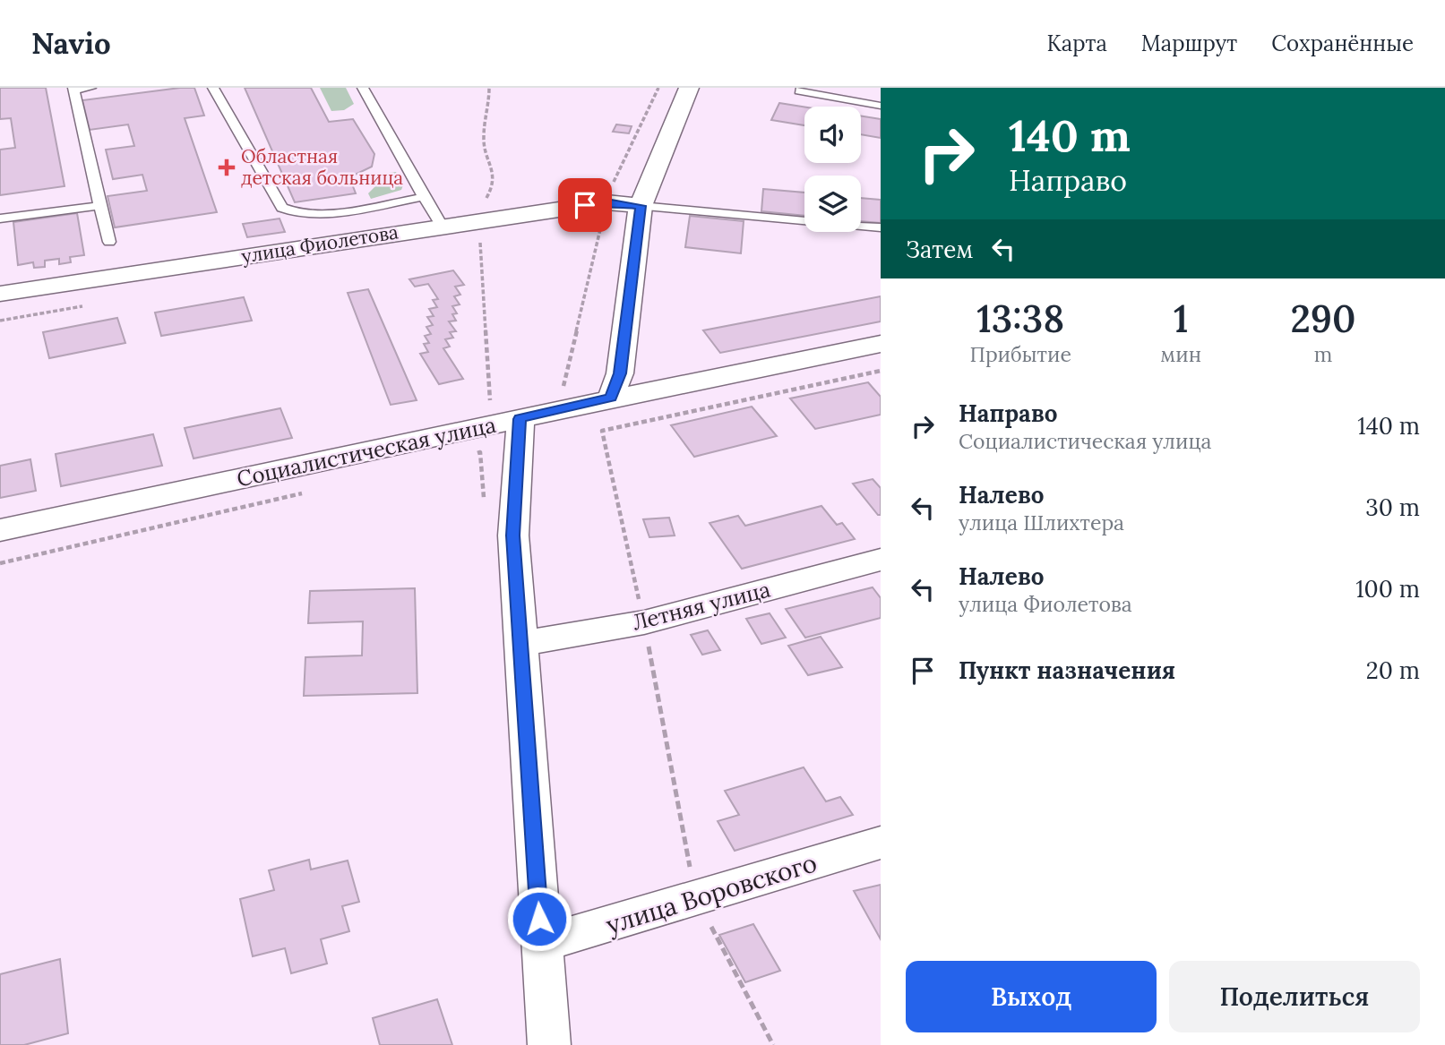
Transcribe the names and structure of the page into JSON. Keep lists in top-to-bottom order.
{
  "streets": {
    "street": [
      "улица Фиолетова",
      "Социалистическая улица",
      "Летняя улица",
      "улица Воровского"
    ]
  },
  "places": {
    "health": ["Областная детская больница"]
  },
  "page": {
    "header": "Navio",
    "nav": ["Карта", "Маршрут", "Сохранённые"],
    "turn": ["140 m", "Направо"],
    "then": "Затем",
    "eta": [
      "13:38",
      "Прибытие",
      "1",
      "мин",
      "290",
      "m"
    ],
    "list": [
      {
        "name": "Направо",
        "note": "Социалистическая улица",
        "value": "140 m"
      },
      {
        "name": "Налево",
        "note": "улица Шлихтера",
        "value": "30 m"
      },
      {
        "name": "Налево",
        "note": "улица Фиолетова",
        "value": "100 m"
      },
      {
        "name": "Пункт назначения",
        "value": "20 m"
      }
    ],
    "buttons": ["Выход", "Поделиться"]
  }
}
